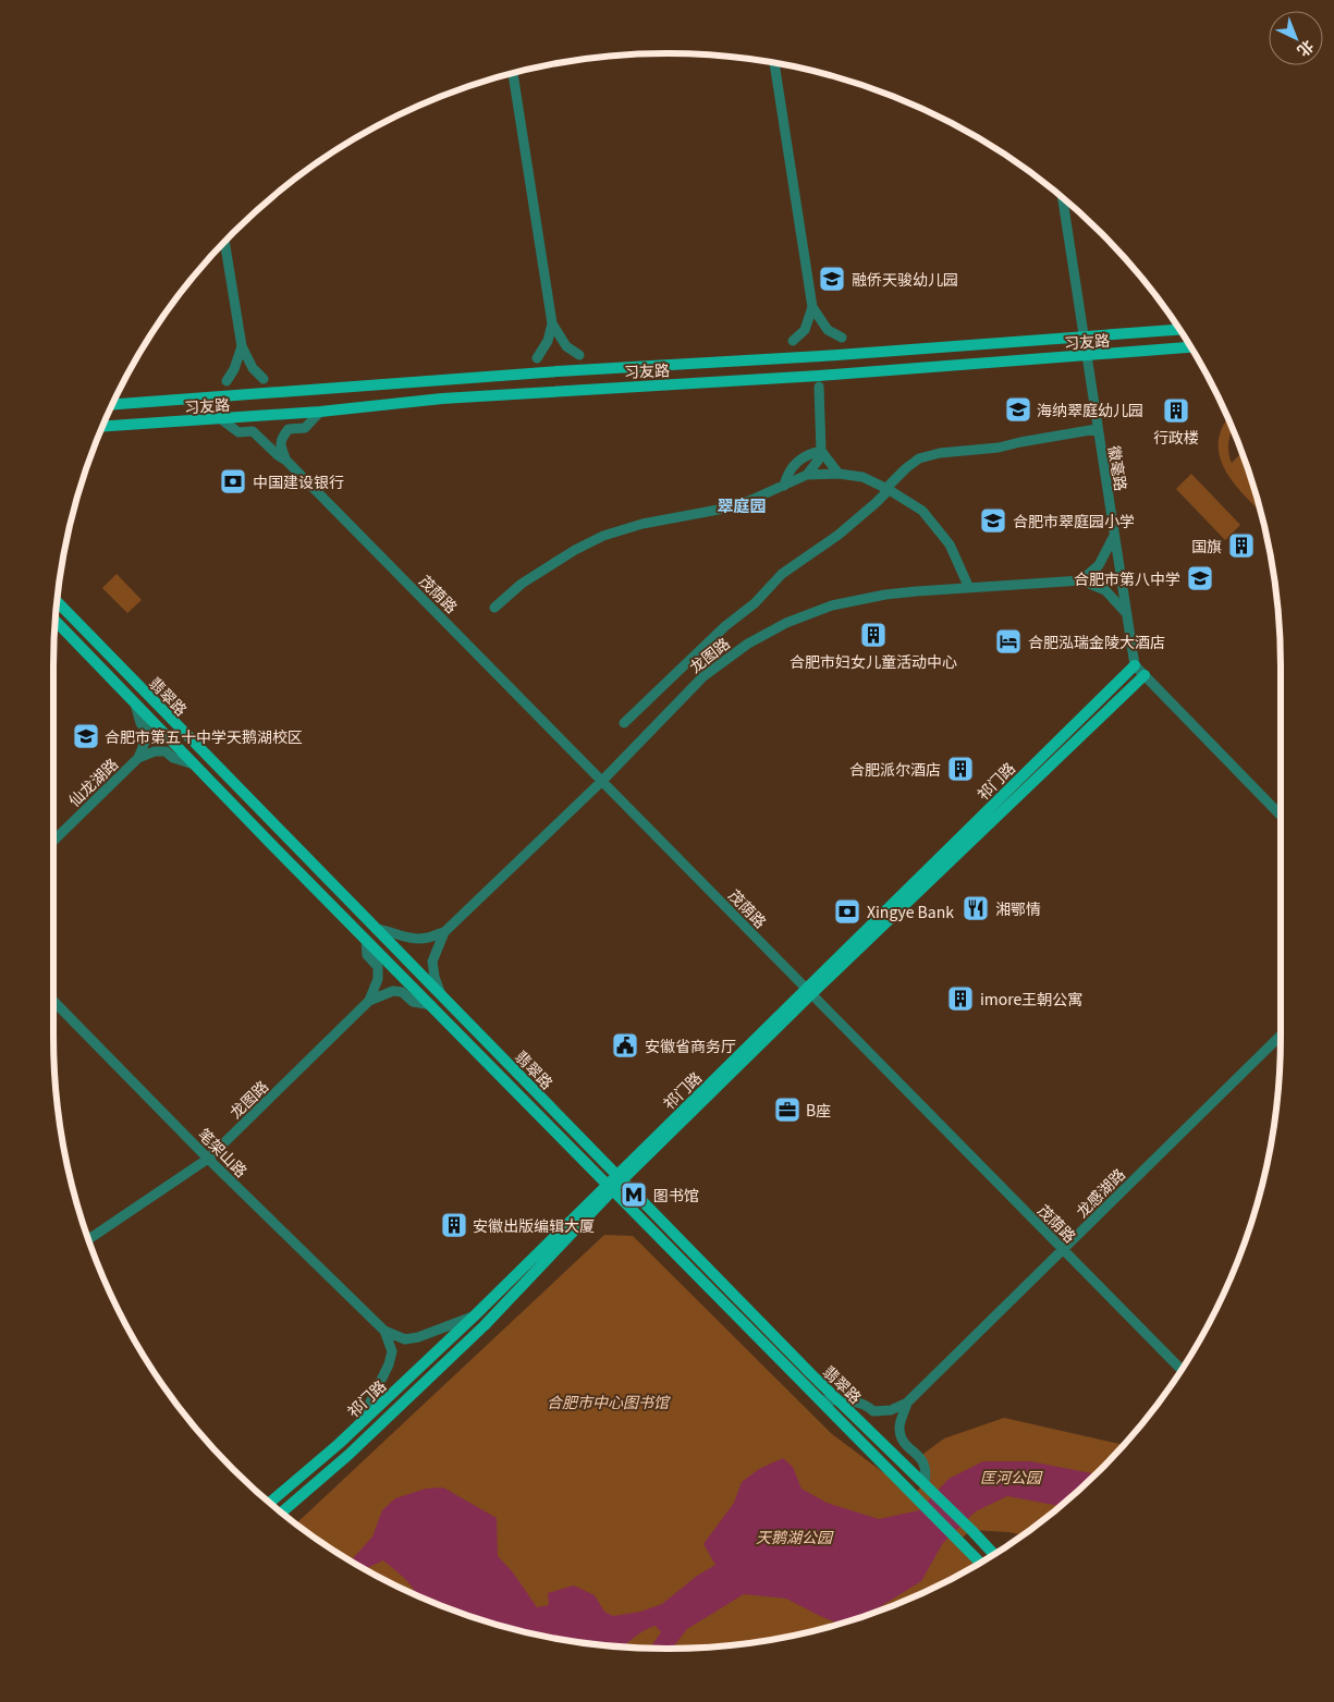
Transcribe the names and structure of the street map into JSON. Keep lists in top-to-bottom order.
{
  "streets": {
    "main road": ["习友路", "翡翠路", "祁门路"],
    "street": [
      "徽毫路",
      "茂荫路",
      "龙图路",
      "仙龙湖路",
      "笔架山路",
      "龙感湖路"
    ]
  },
  "crossings": [
    ["习友路", "徽毫路"],
    ["习友路", "茂荫路"],
    ["徽毫路", "祁门路"],
    ["茂荫路", "龙图路"],
    ["茂荫路", "祁门路"],
    ["茂荫路", "龙感湖路"],
    ["龙图路", "笔架山路"],
    ["翡翠路", "祁门路"]
  ],
  "districts": ["翠庭园"],
  "parks": ["合肥市中心图书馆", "匡河公园", "天鹅湖公园"],
  "places": {
    "school or university": [
      "融侨天骏幼儿园",
      "海纳翠庭幼儿园",
      "合肥市翠庭园小学",
      "合肥市第八中学",
      "合肥市第五十中学天鹅湖校区"
    ],
    "building": [
      "行政楼",
      "国旗",
      "合肥市妇女儿童活动中心",
      "合肥派尔酒店",
      "imore王朝公寓",
      "安徽出版编辑大厦"
    ],
    "bank": ["中国建设银行", "Xingye Bank"],
    "hotel": ["合肥泓瑞金陵大酒店"],
    "restaurant": ["湘鄂情"],
    "public building": ["安徽省商务厅"],
    "office": ["B座"],
    "metro station": ["图书馆"]
  },
  "north": "bottom right"
}
